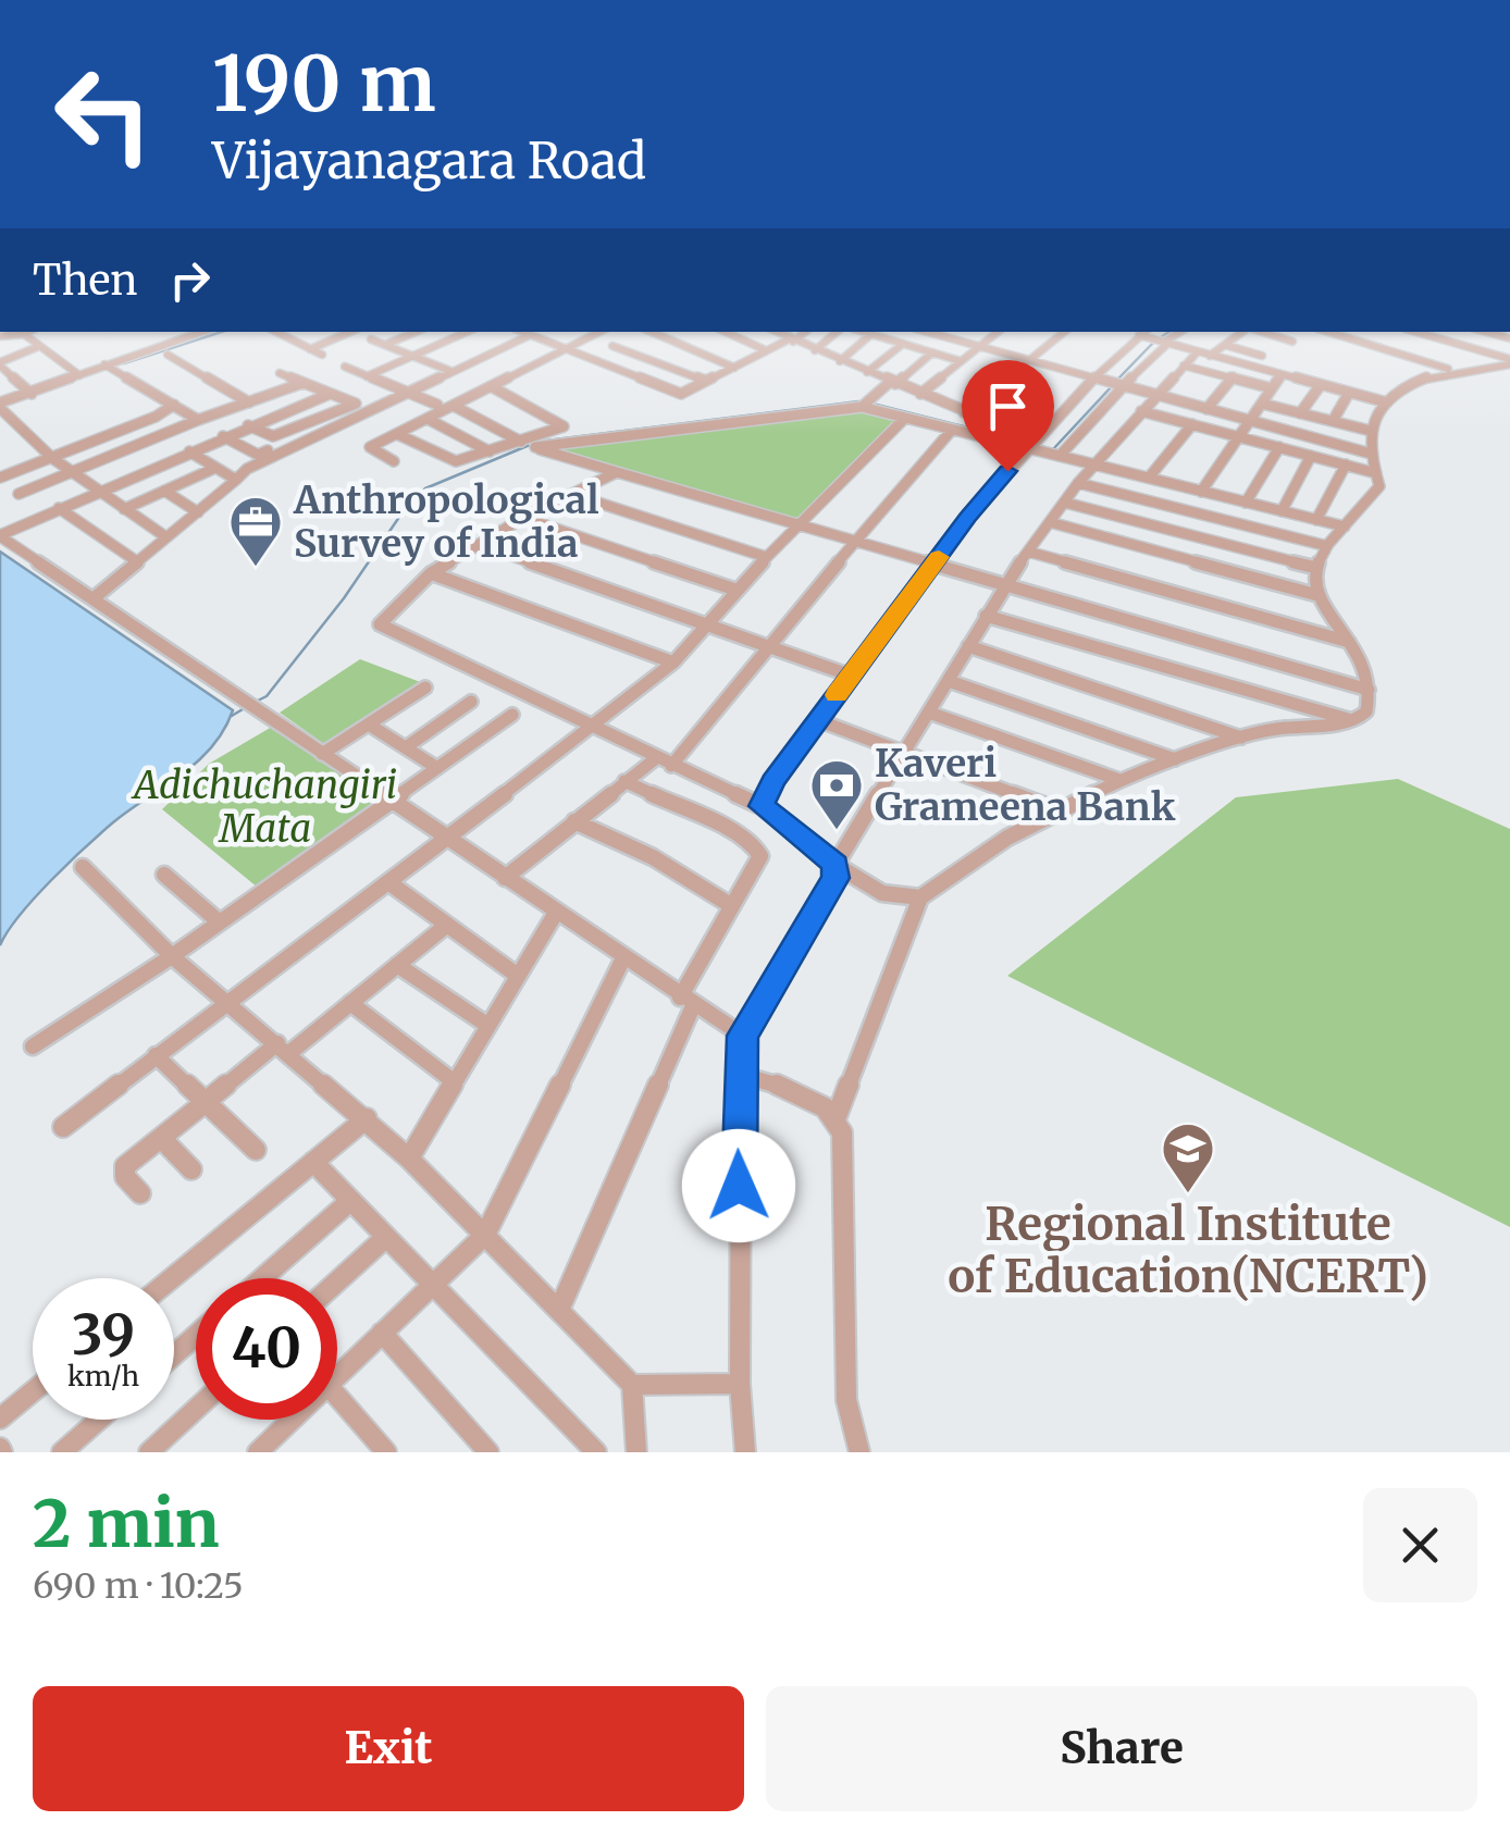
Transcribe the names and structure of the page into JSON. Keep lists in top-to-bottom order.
{
  "parks": ["Adichuchangiri Mata"],
  "places": {
    "office": ["Anthropological Survey of India"],
    "bank": ["Kaveri Grameena Bank"],
    "school or university": ["Regional Institute of Education(NCERT)"]
  },
  "page": {
    "turn": ["190 m", "Vijayanagara Road"],
    "then": "Then",
    "speed": "39 km/h",
    "limit": "40",
    "heading": ["2 min", "690 m · 10:25"],
    "buttons": ["Exit", "Share"]
  }
}
